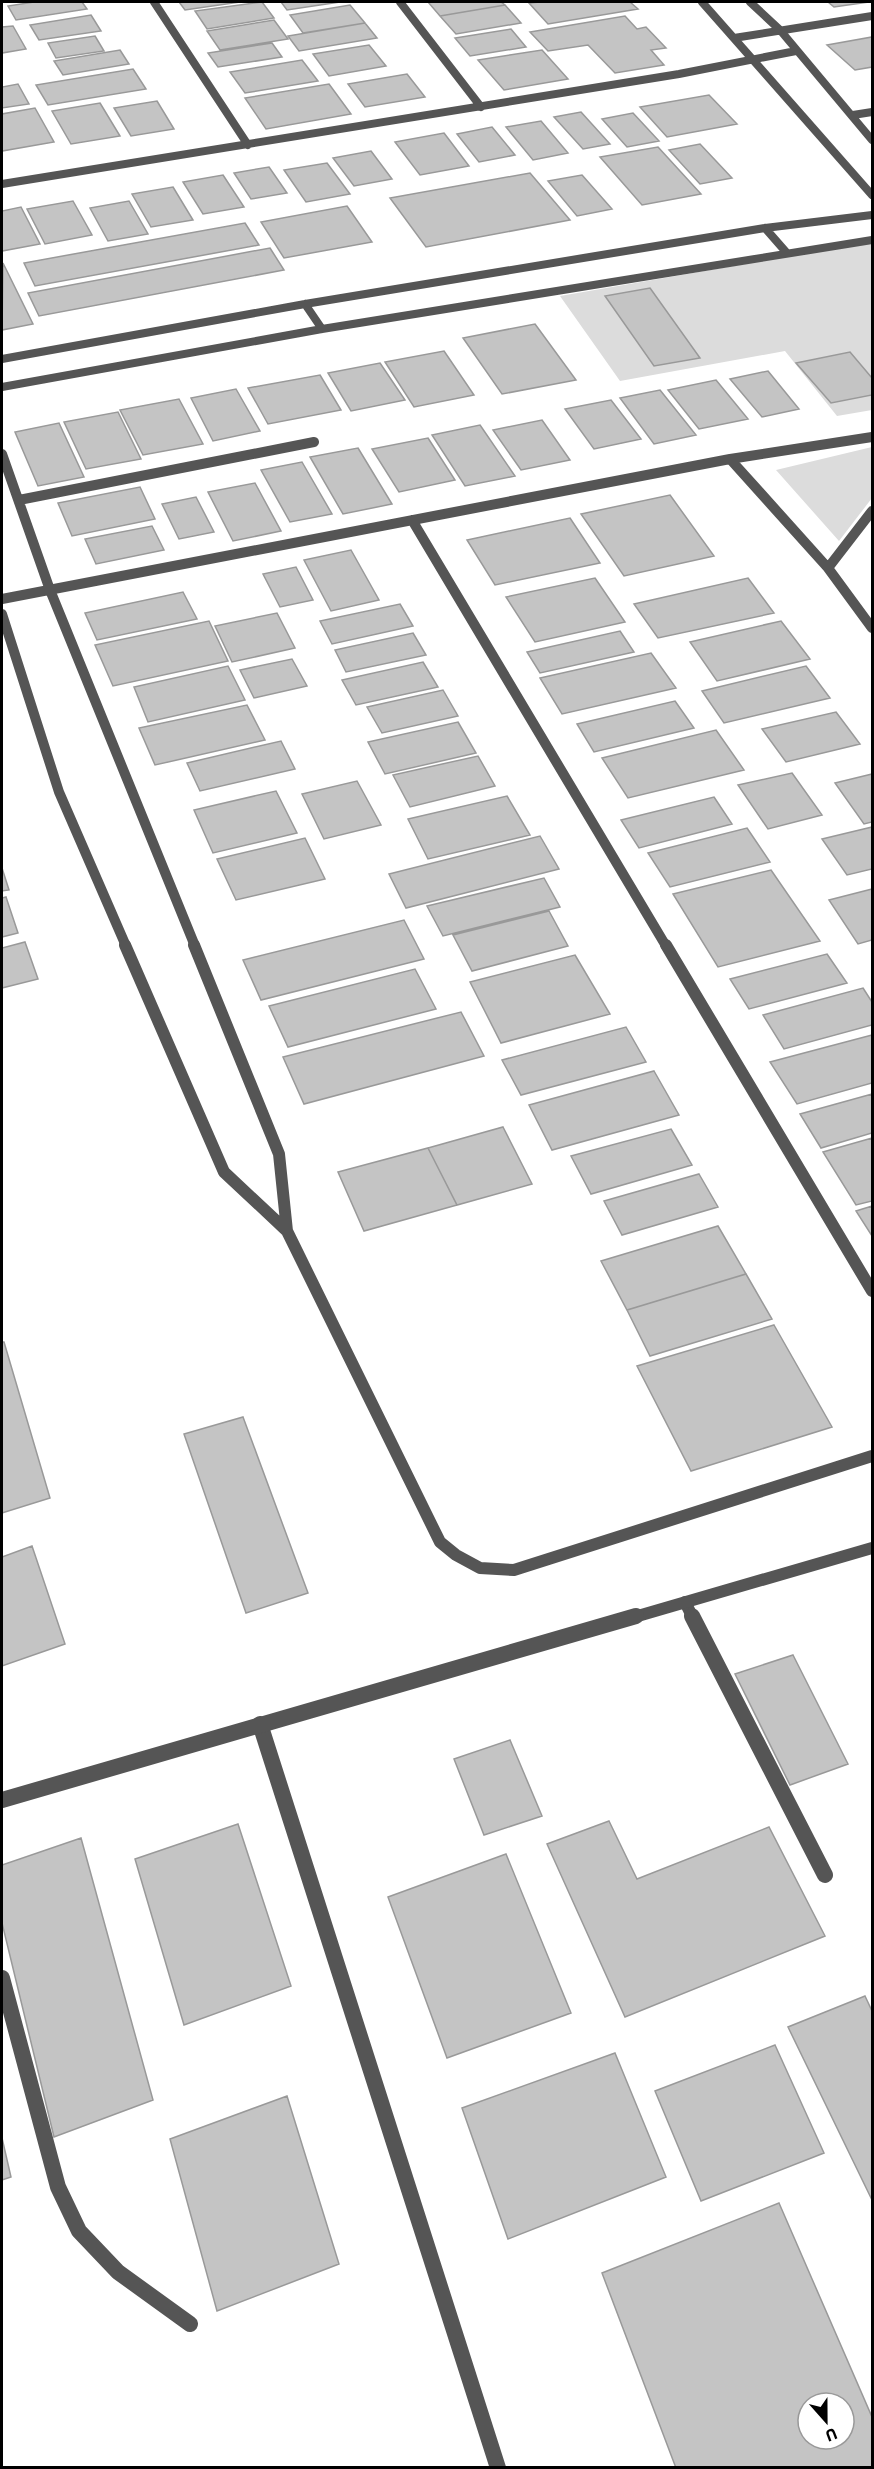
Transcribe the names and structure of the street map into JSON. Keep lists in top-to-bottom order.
{
  "north": "bottom"
}
